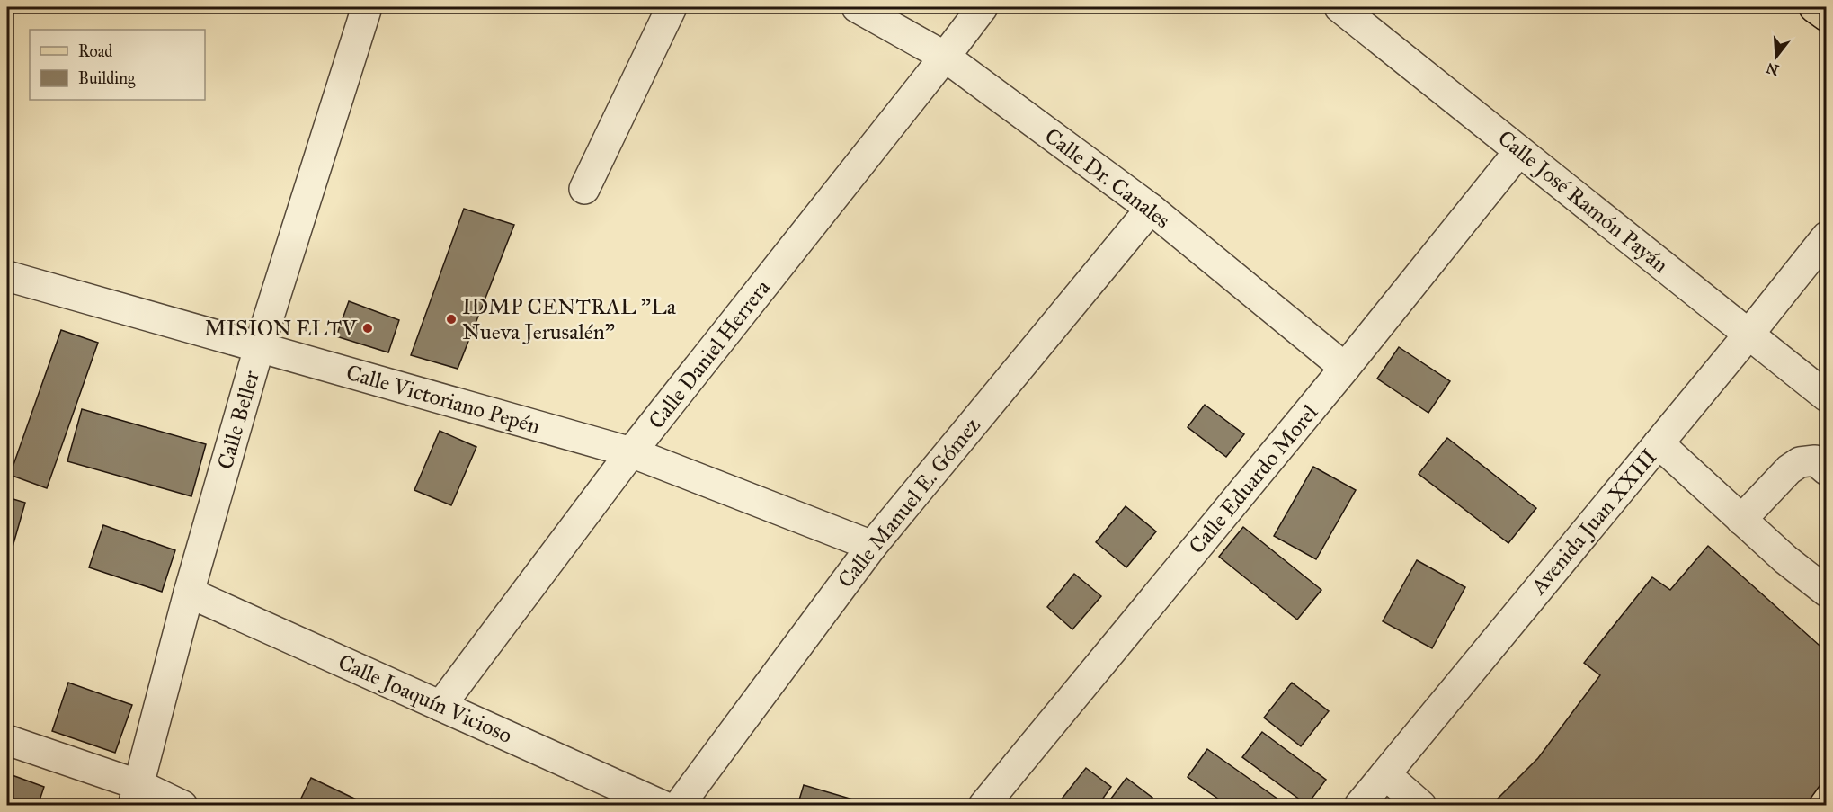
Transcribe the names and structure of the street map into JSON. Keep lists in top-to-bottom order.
{
  "streets": {
    "street": [
      "Calle Dr. Canales",
      "Calle José Ramón Payán",
      "Calle Daniel Herrera",
      "Calle Victoriano Pepén",
      "Calle Beller",
      "Calle Eduardo Morel",
      "Calle Manuel E. Gómez",
      "Avenida Juan XXIII",
      "Calle Joaquín Vicioso"
    ]
  },
  "crossings": [
    ["Calle Dr. Canales", "Calle Daniel Herrera"],
    ["Calle Dr. Canales", "Calle Eduardo Morel"],
    ["Calle Dr. Canales", "Calle Manuel E. Gómez"],
    ["Calle José Ramón Payán", "Calle Eduardo Morel"],
    ["Calle José Ramón Payán", "Avenida Juan XXIII"],
    ["Calle Daniel Herrera", "Calle Victoriano Pepén"],
    ["Calle Daniel Herrera", "Calle Joaquín Vicioso"],
    ["Calle Victoriano Pepén", "Calle Beller"],
    ["Calle Victoriano Pepén", "Calle Manuel E. Gómez"],
    ["Calle Beller", "Calle Joaquín Vicioso"]
  ],
  "places": ["IDMP CENTRAL \"La Nueva Jerusalén\"", "MISION ELTV"],
  "legend": ["Road", "Building"],
  "north": "bottom"
}
